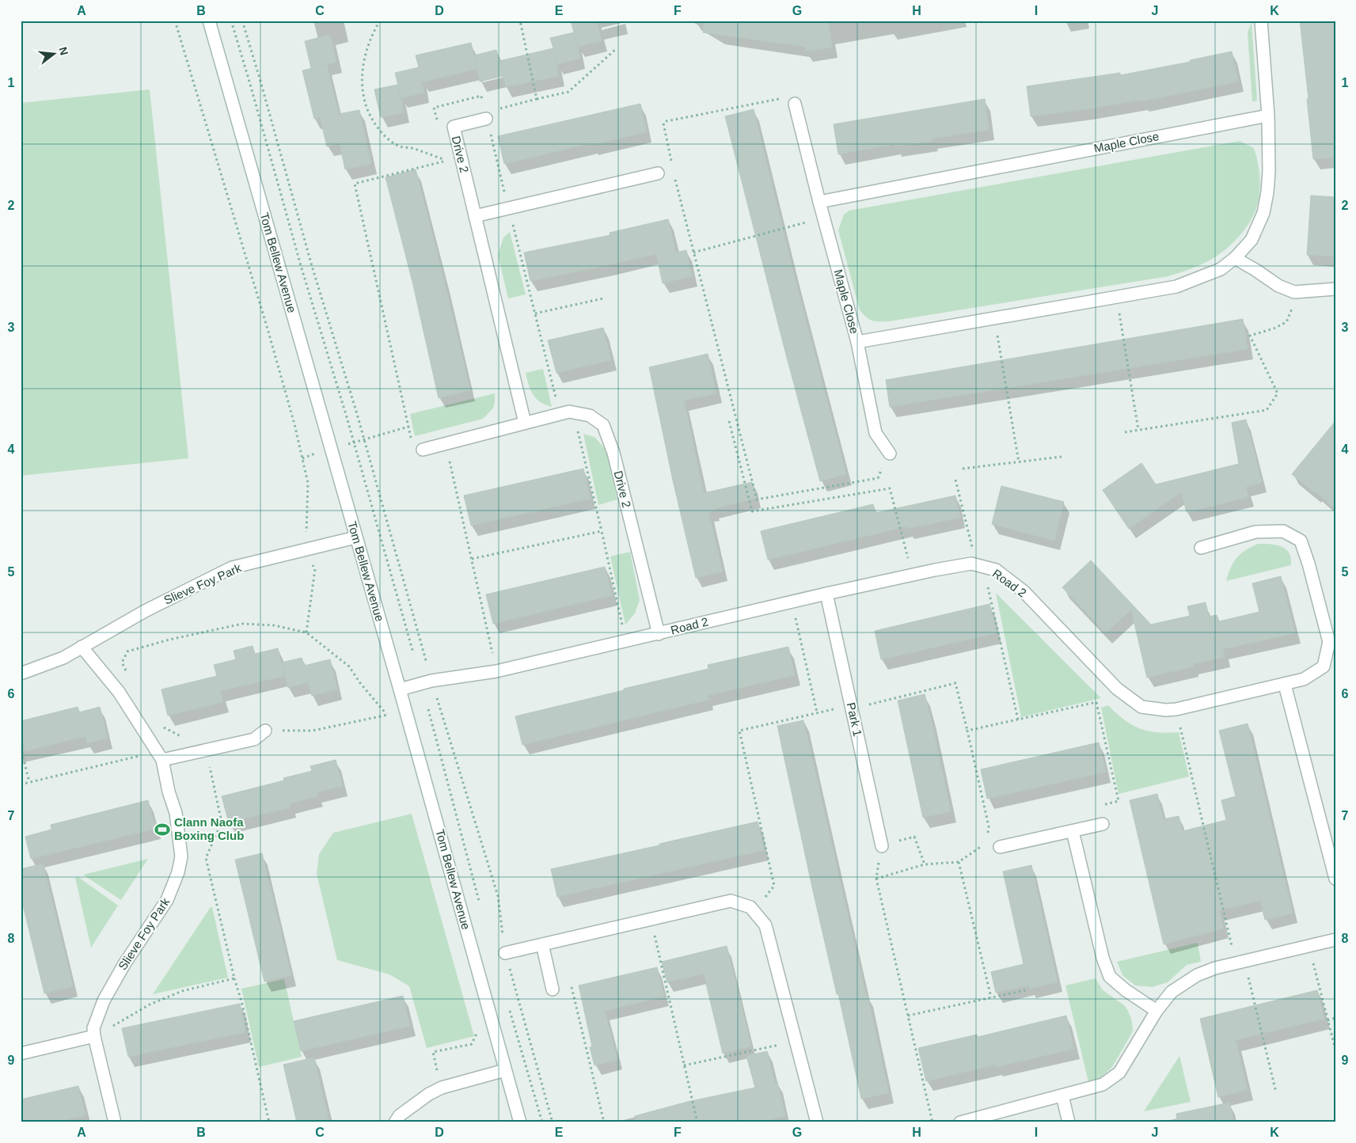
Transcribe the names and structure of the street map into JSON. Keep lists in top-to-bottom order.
{
  "streets": {
    "street": [
      "Maple Close",
      "Drive 2",
      "Tom Bellew Avenue",
      "Road 2",
      "Slieve Foy Park",
      "Park 1"
    ]
  },
  "crossings": [
    ["Drive 2", "Road 2"],
    ["Tom Bellew Avenue", "Road 2"],
    ["Tom Bellew Avenue", "Slieve Foy Park"],
    ["Road 2", "Park 1"]
  ],
  "places": {
    "sports": ["Clann Naofa Boxing Club"]
  },
  "north": "right",
  "grid": {
    "columns": [
      "A",
      "B",
      "C",
      "D",
      "E",
      "F",
      "G",
      "H",
      "I",
      "J",
      "K"
    ],
    "rows": [
      "1",
      "2",
      "3",
      "4",
      "5",
      "6",
      "7",
      "8",
      "9"
    ]
  }
}
